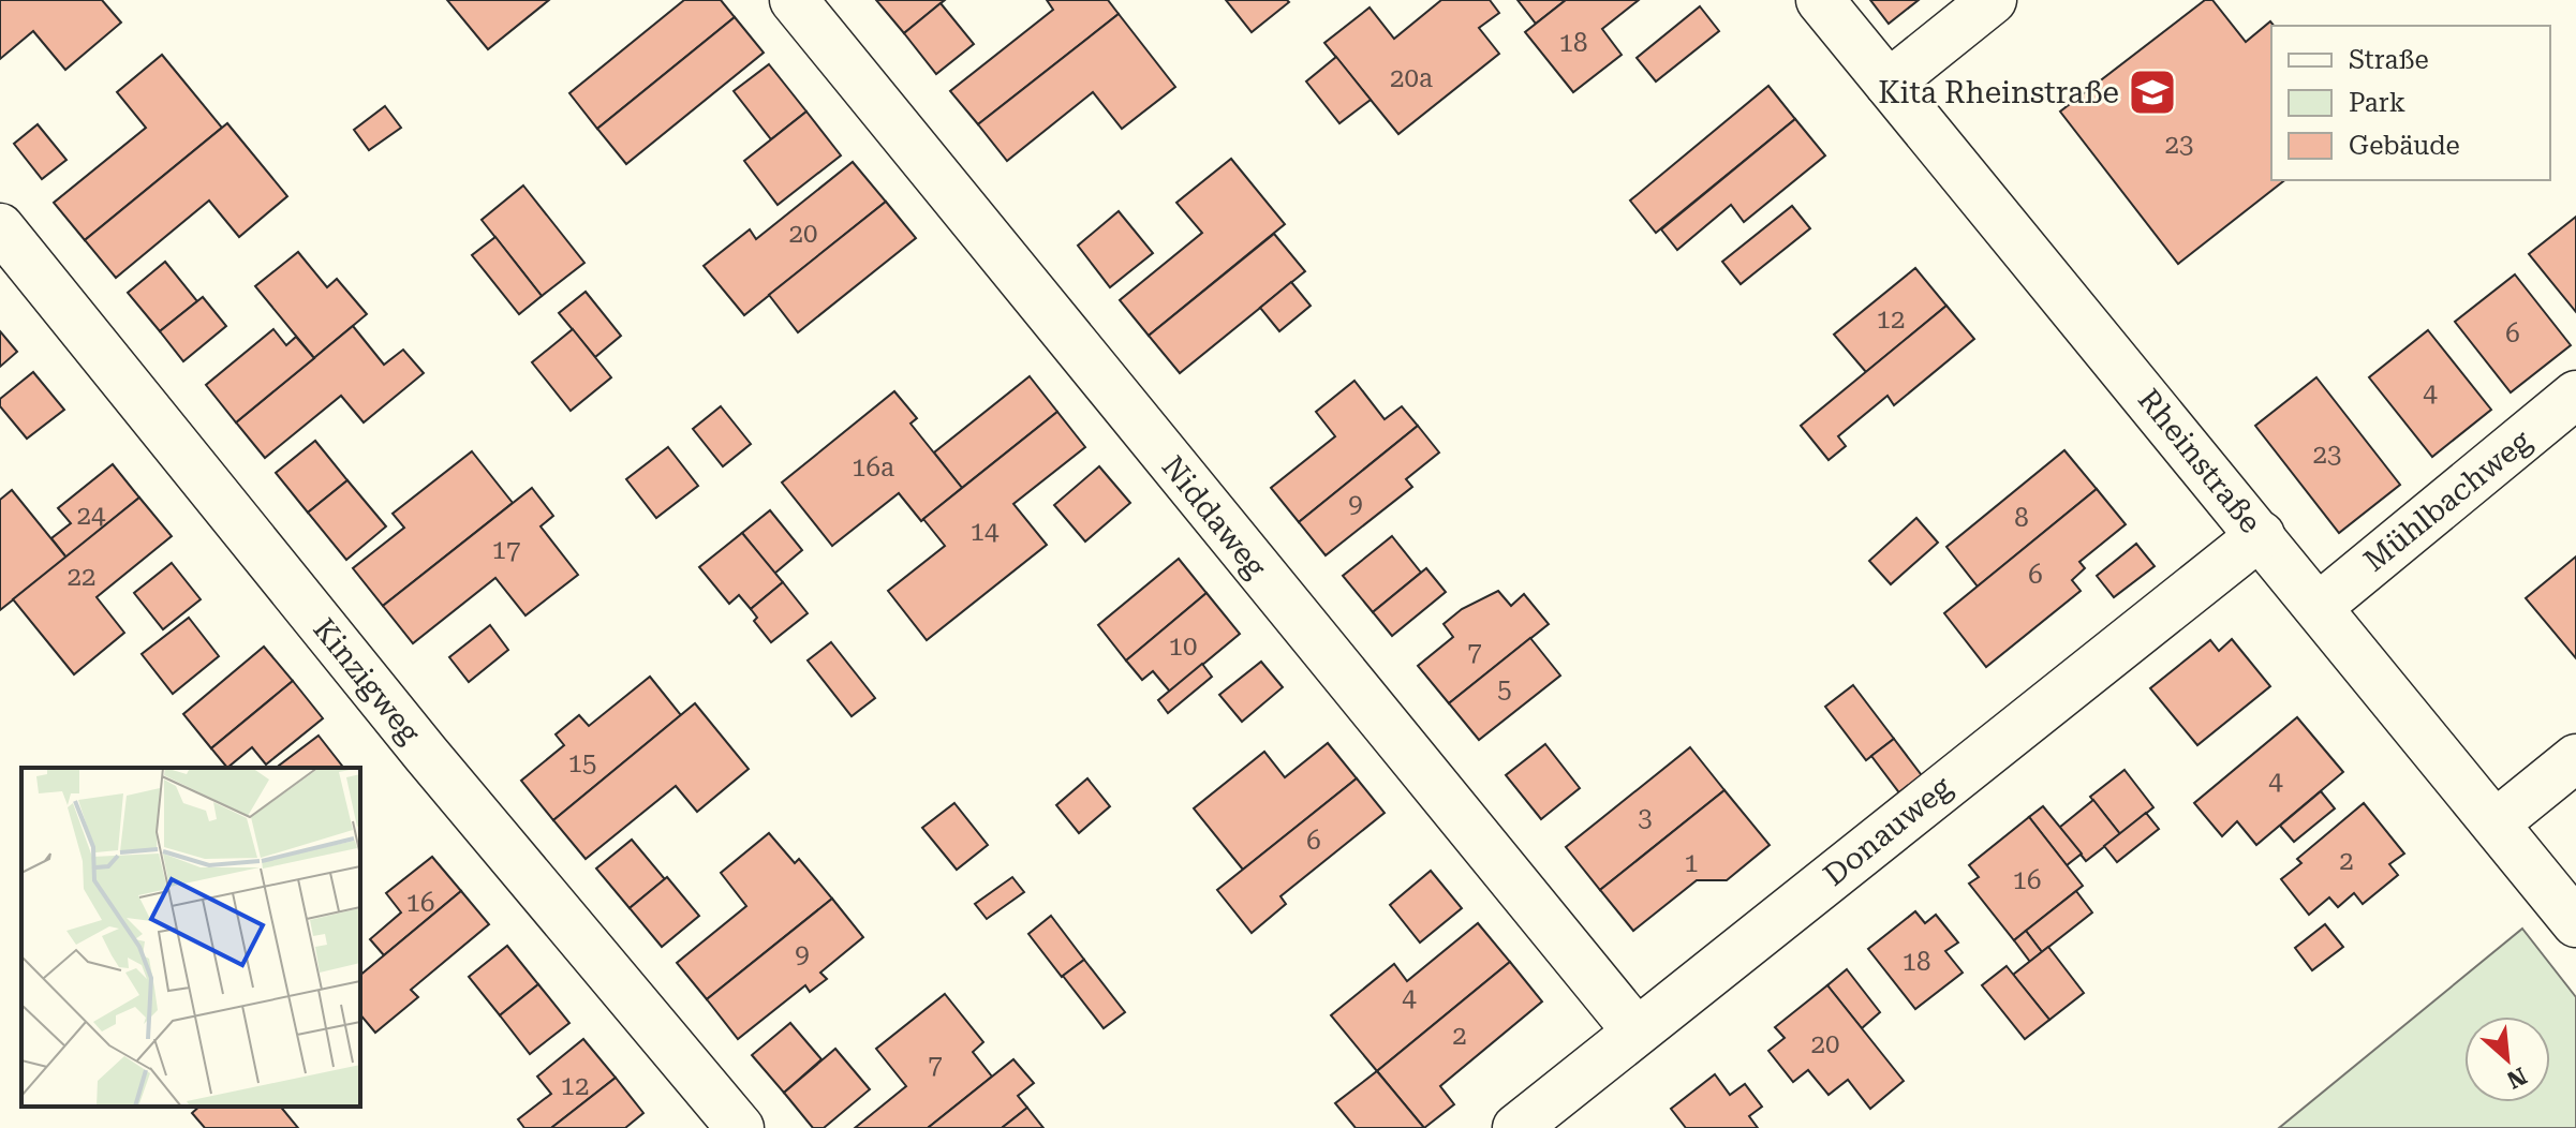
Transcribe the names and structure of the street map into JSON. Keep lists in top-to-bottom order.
{
  "streets": {
    "street": [
      "Rheinstraße",
      "Mühlbachweg",
      "Niddaweg",
      "Kinzigweg",
      "Donauweg"
    ]
  },
  "crossings": [
    ["Rheinstraße", "Mühlbachweg"],
    ["Rheinstraße", "Donauweg"],
    ["Niddaweg", "Donauweg"]
  ],
  "places": {
    "school or university": ["Kita Rheinstraße"]
  },
  "house_numbers": [
    "18",
    "20a",
    "23",
    "20",
    "12",
    "6",
    "4",
    "23",
    "16a",
    "9",
    "24",
    "8",
    "14",
    "17",
    "6",
    "22",
    "10",
    "7",
    "5",
    "15",
    "4",
    "3",
    "6",
    "2",
    "1",
    "16",
    "16",
    "9",
    "18",
    "4",
    "2",
    "20",
    "7",
    "12"
  ],
  "legend": ["Straße", "Park", "Gebäude"],
  "north": "bottom right"
}
